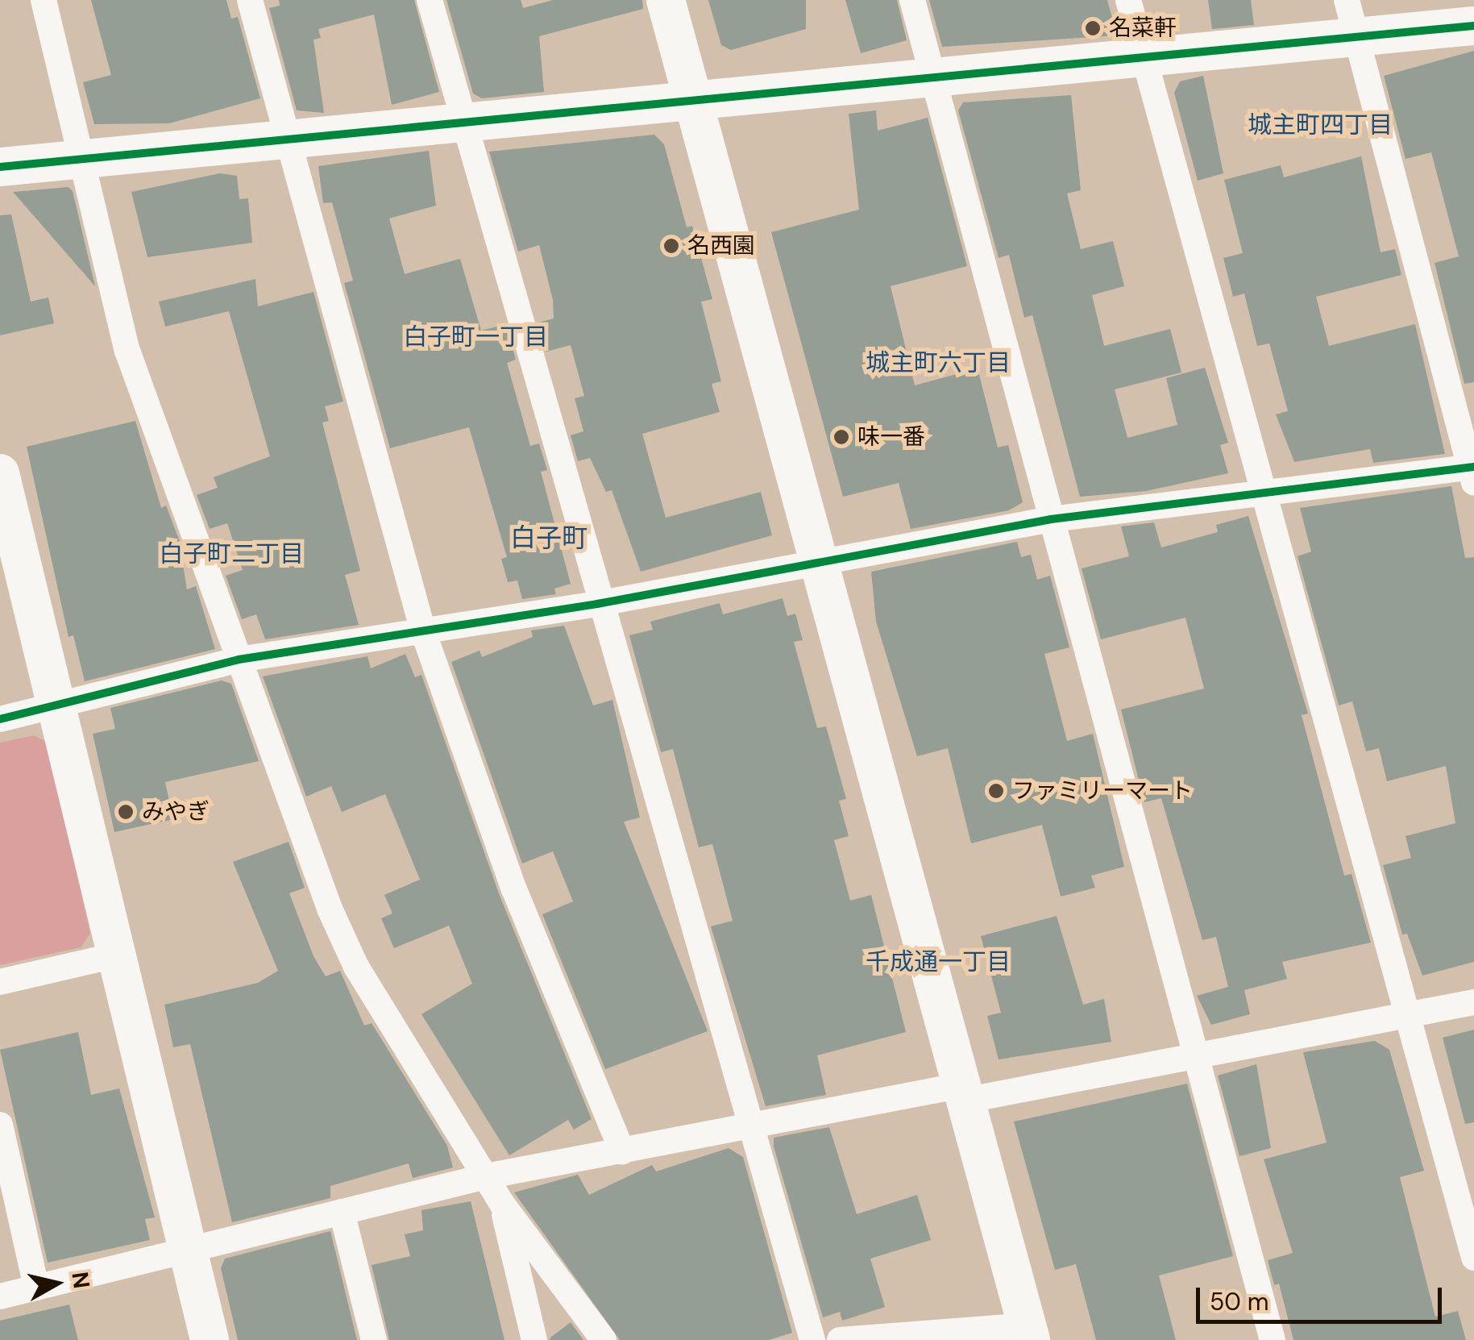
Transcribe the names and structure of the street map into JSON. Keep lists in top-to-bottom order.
{
  "districts": [
    "城主町四丁目",
    "白子町一丁目",
    "城主町六丁目",
    "白子町",
    "白子町二丁目",
    "千成通一丁目"
  ],
  "places": [
    "名菜軒",
    "名西園",
    "味一番",
    "ファミリーマート",
    "みやぎ"
  ],
  "scale_bar": "50 m",
  "north": "right"
}
